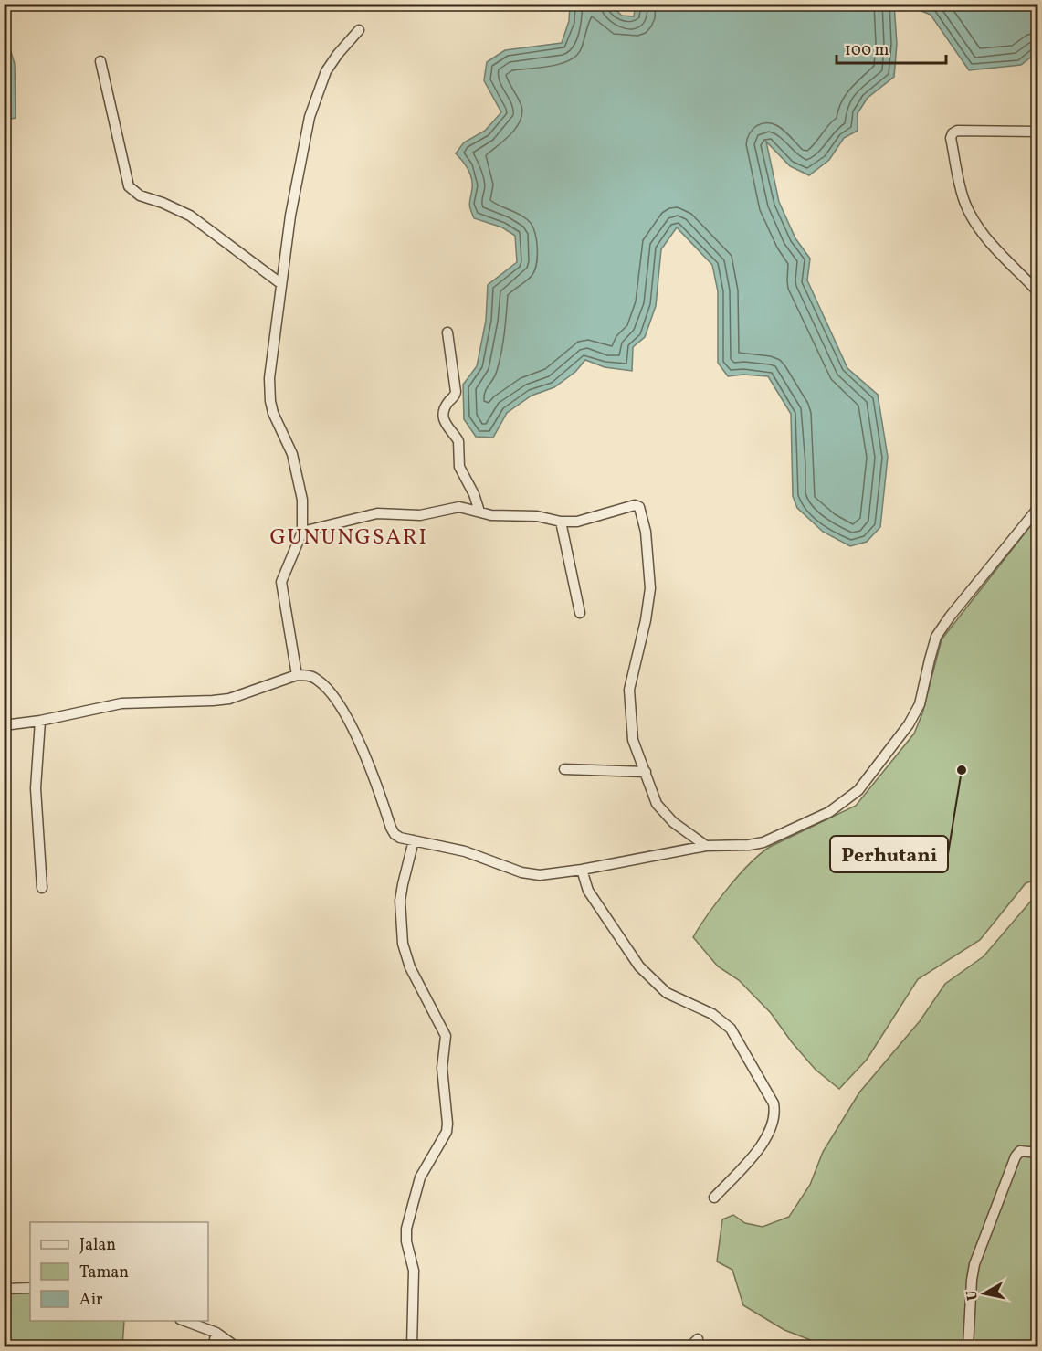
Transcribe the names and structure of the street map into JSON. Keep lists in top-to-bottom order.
{
  "districts": ["GUNUNGSARI"],
  "places": ["Perhutani"],
  "legend": ["Jalan", "Taman", "Air"],
  "scale_bar": "100 m",
  "north": "left"
}
